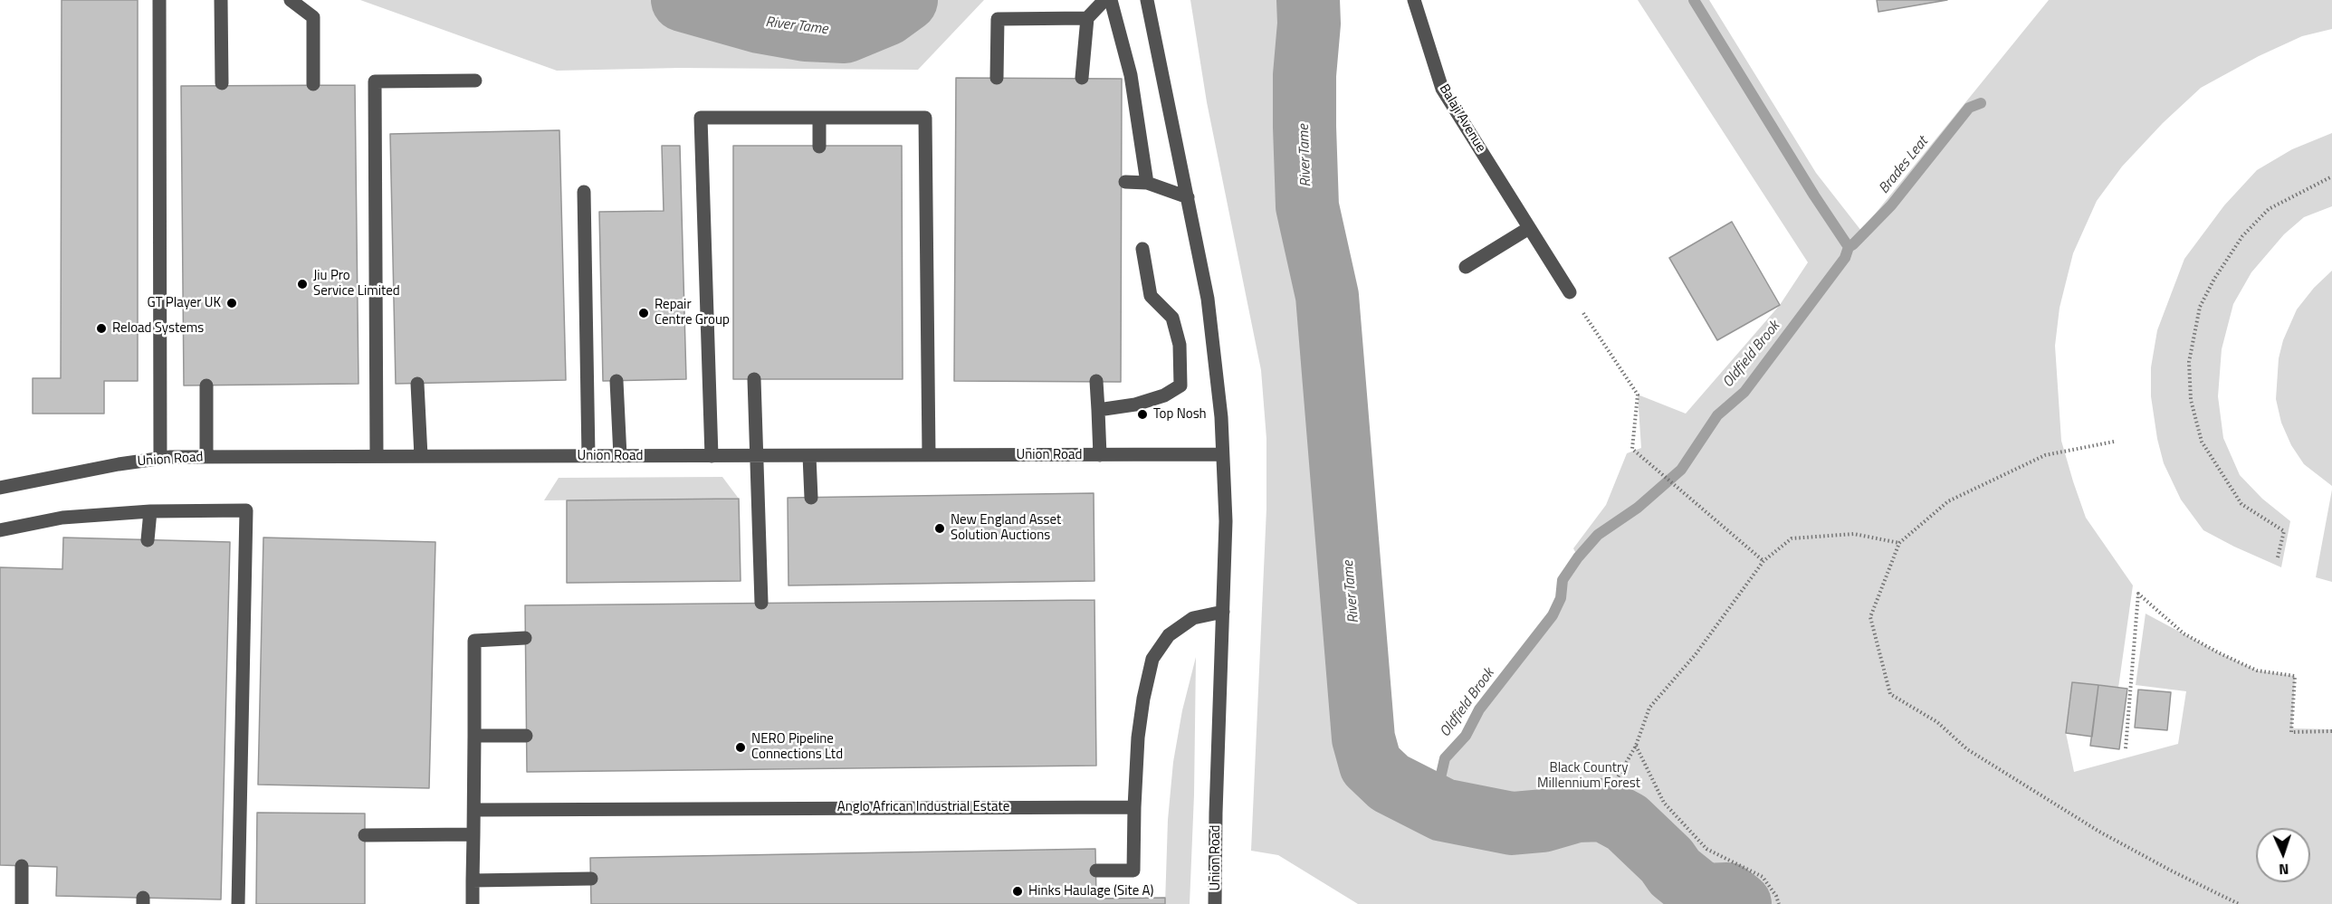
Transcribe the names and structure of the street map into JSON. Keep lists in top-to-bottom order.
{
  "streets": {
    "street": ["Balaji Avenue", "Union Road", "Anglo African Industrial Estate"]
  },
  "water": ["River Tame", "Brades Leat", "Oldfield Brook"],
  "parks": ["Black Country Millennium Forest"],
  "places": [
    "Jiu Pro Service Limited",
    "GT Player UK",
    "Repair Centre Group",
    "Reload Systems",
    "Top Nosh",
    "New England Asset Solution Auctions",
    "NERO Pipeline Connections Ltd",
    "Hinks Haulage (Site A)"
  ],
  "north": "bottom"
}
